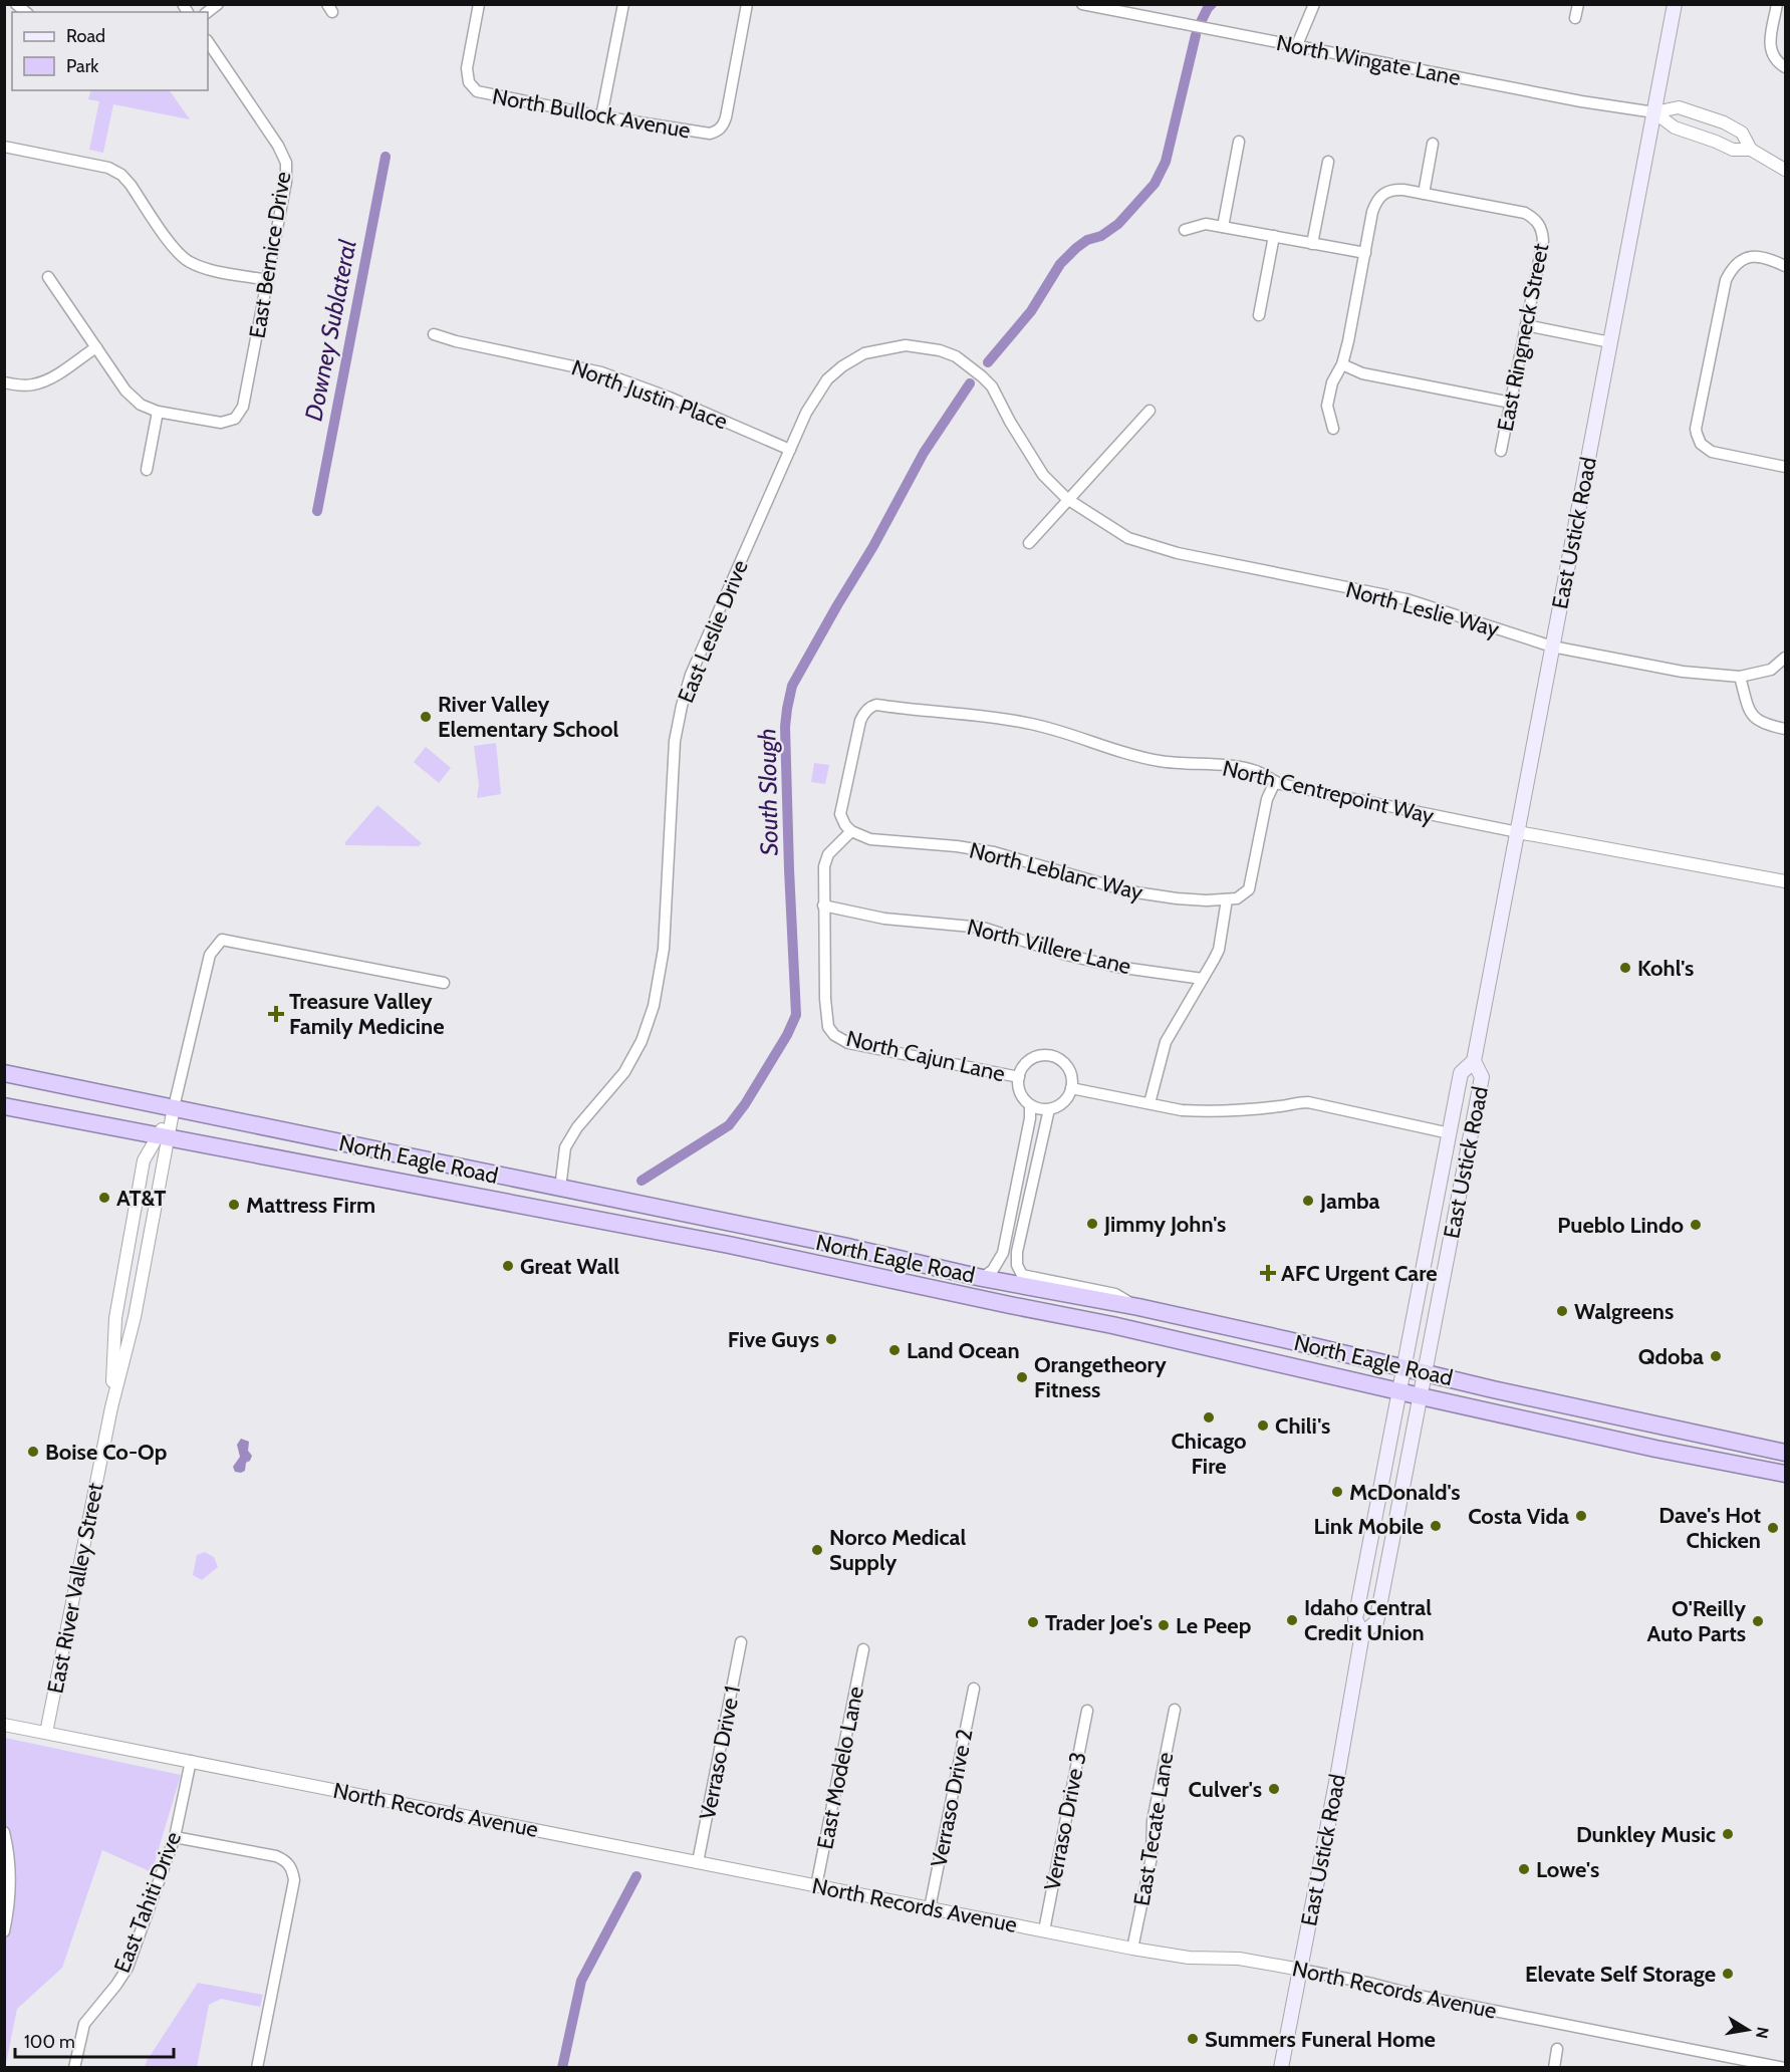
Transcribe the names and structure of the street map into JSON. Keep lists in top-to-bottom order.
{
  "streets": {
    "highway": ["North Eagle Road"],
    "main road": ["East Ustick Road"],
    "street": [
      "North Wingate Lane",
      "North Bullock Avenue",
      "East Bernice Drive",
      "East Ringneck Street",
      "North Justin Place",
      "North Leslie Way",
      "East Leslie Drive",
      "North Centrepoint Way",
      "North Leblanc Way",
      "North Villere Lane",
      "North Cajun Lane",
      "East River Valley Street",
      "Verraso Drive 1",
      "East Modelo Lane",
      "Verraso Drive 2",
      "North Records Avenue",
      "Verraso Drive 3",
      "East Tecate Lane",
      "East Tahiti Drive"
    ]
  },
  "crossings": [
    ["North Wingate Lane", "East Ustick Road"],
    ["North Justin Place", "East Leslie Drive"],
    ["East Ustick Road", "North Leslie Way"],
    ["East Ustick Road", "North Centrepoint Way"],
    ["East Ustick Road", "North Eagle Road"],
    ["East Ustick Road", "North Records Avenue"],
    ["North Leslie Way", "East Leslie Drive"],
    ["East Leslie Drive", "North Eagle Road"],
    ["North Centrepoint Way", "North Leblanc Way"],
    ["North Villere Lane", "North Cajun Lane"],
    ["North Eagle Road", "East River Valley Street"],
    ["East River Valley Street", "North Records Avenue"],
    ["Verraso Drive 1", "North Records Avenue"],
    ["East Modelo Lane", "North Records Avenue"],
    ["Verraso Drive 2", "North Records Avenue"],
    ["North Records Avenue", "Verraso Drive 3"],
    ["North Records Avenue", "East Tecate Lane"],
    ["North Records Avenue", "East Tahiti Drive"]
  ],
  "water": ["Downey Sublateral", "South Slough"],
  "places": {
    "other": [
      "River Valley Elementary School",
      "Kohl's",
      "AT&T",
      "Jamba",
      "Mattress Firm",
      "Jimmy John's",
      "Pueblo Lindo",
      "Great Wall",
      "Walgreens",
      "Five Guys",
      "Land Ocean",
      "Qdoba",
      "Orangetheory Fitness",
      "Chicago Fire",
      "Chili's",
      "Boise Co-Op",
      "McDonald's",
      "Costa Vida",
      "Link Mobile",
      "Dave's Hot Chicken",
      "Norco Medical Supply",
      "Idaho Central Credit Union",
      "O'Reilly Auto Parts",
      "Trader Joe's",
      "Le Peep",
      "Culver's",
      "Dunkley Music",
      "Lowe's",
      "Elevate Self Storage",
      "Summers Funeral Home"
    ],
    "health": ["Treasure Valley Family Medicine", "AFC Urgent Care"]
  },
  "legend": ["Road", "Park"],
  "scale_bar": "100 m",
  "north": "right"
}
